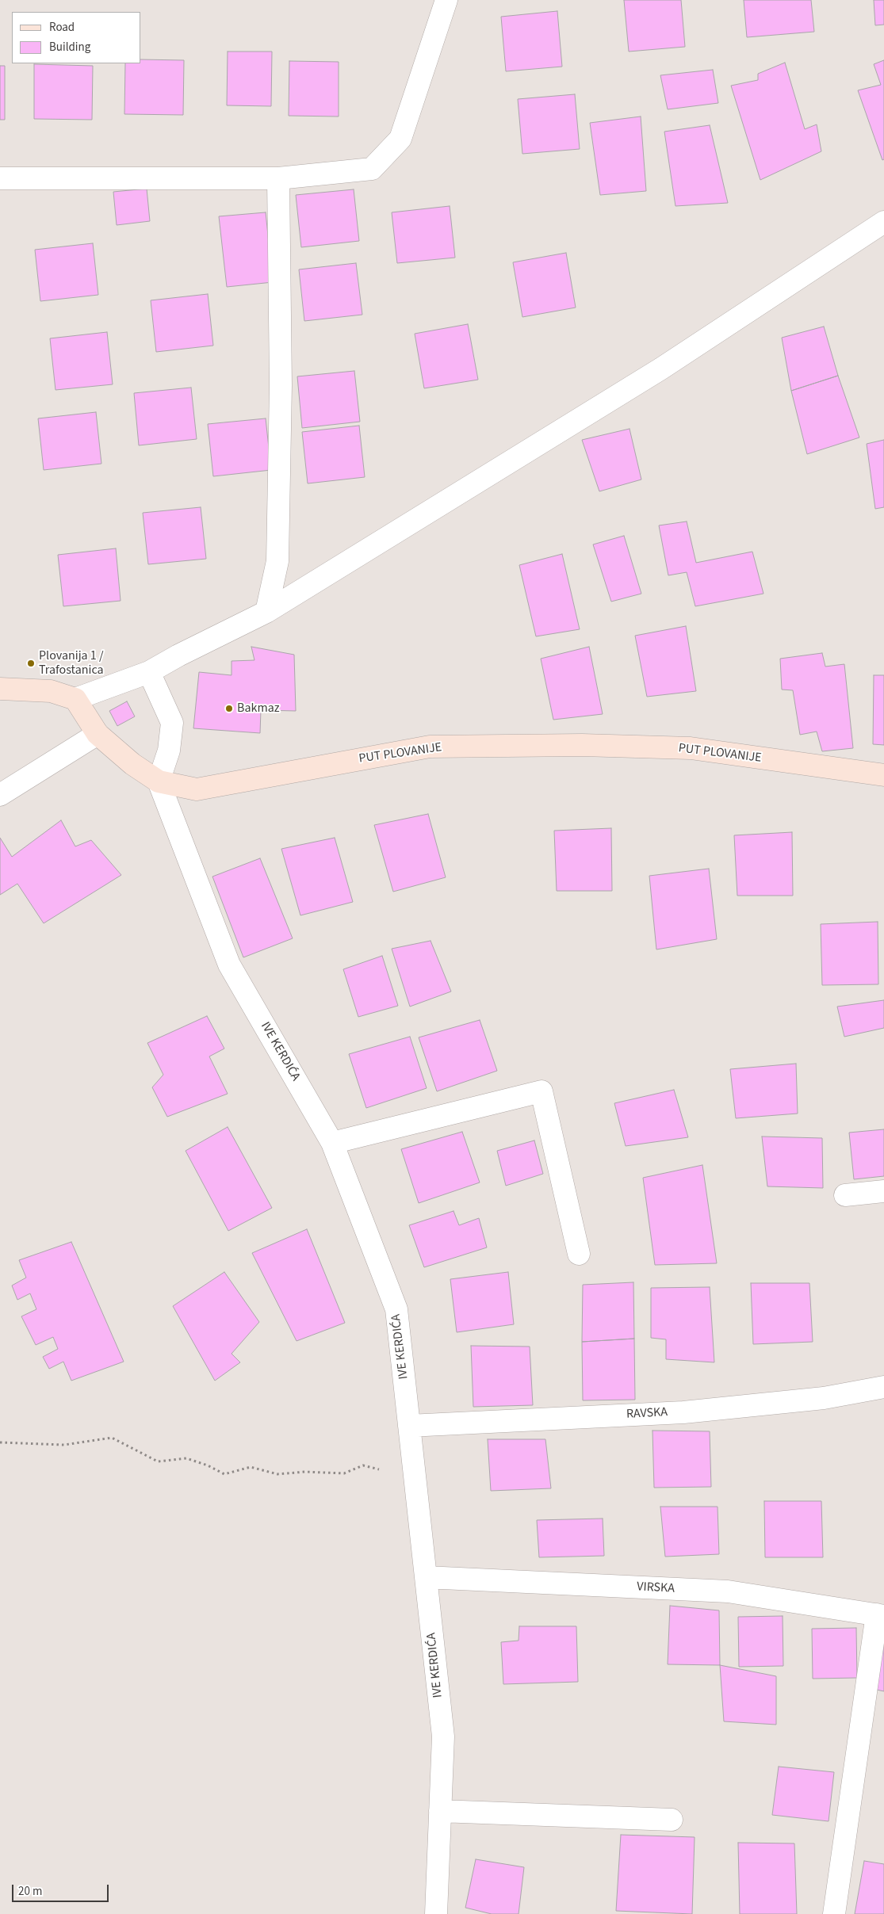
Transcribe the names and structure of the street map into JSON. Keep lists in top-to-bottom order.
{
  "streets": {
    "street": [
      "PUT PLOVANIJE",
      "IVE KERDIĆA",
      "RAVSKA",
      "VIRSKA"
    ]
  },
  "crossings": [
    ["PUT PLOVANIJE", "IVE KERDIĆA"],
    ["IVE KERDIĆA", "RAVSKA"],
    ["IVE KERDIĆA", "VIRSKA"]
  ],
  "places": ["Plovanija 1 / Trafostanica", "Bakmaz"],
  "legend": ["Road", "Building"],
  "scale_bar": "20 m"
}
